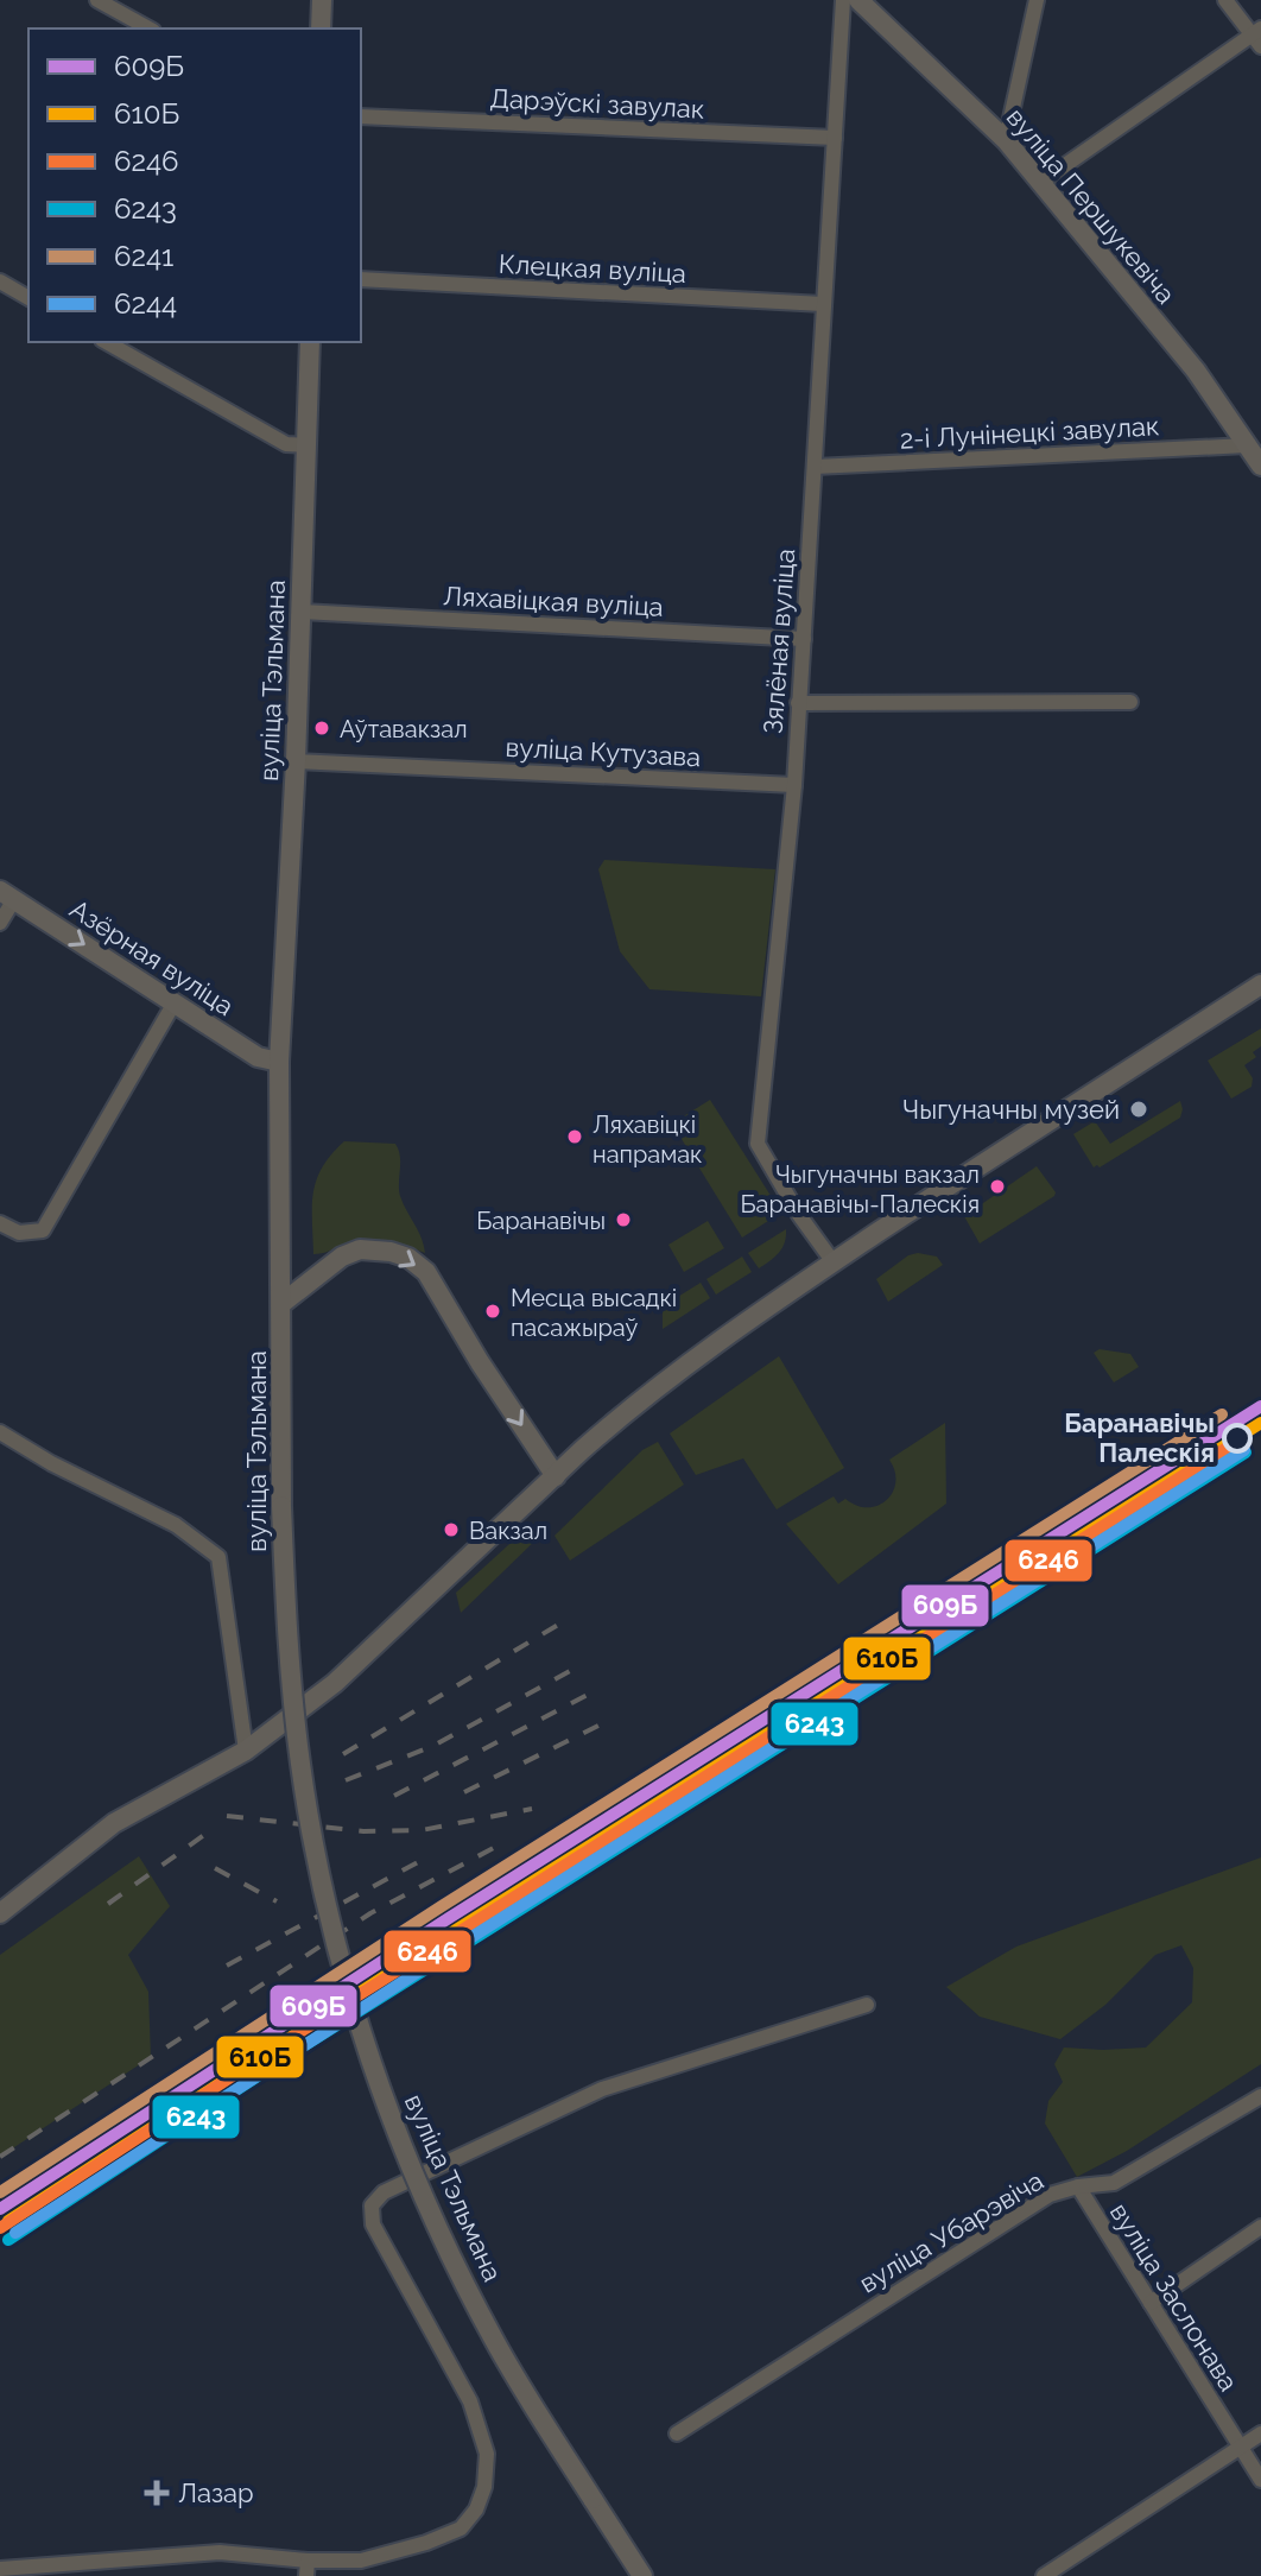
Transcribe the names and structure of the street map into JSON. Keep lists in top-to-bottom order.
{
  "streets": {
    "main road": ["вуліца Першукевіча", "вуліца Тэльмана", "Азёрная вуліца"],
    "street": [
      "Дарэўскі завулак",
      "Клецкая вуліца",
      "2-і Лунінецкі завулак",
      "Ляхавіцкая вуліца",
      "Зялёная вуліца",
      "вуліца Кутузава",
      "вуліца Убарэвіча",
      "вуліца Заслонава"
    ]
  },
  "crossings": [
    ["Дарэўскі завулак", "Зялёная вуліца"],
    ["вуліца Першукевіча", "2-і Лунінецкі завулак"],
    ["Клецкая вуліца", "Зялёная вуліца"],
    ["2-і Лунінецкі завулак", "Зялёная вуліца"],
    ["Ляхавіцкая вуліца", "Зялёная вуліца"],
    ["Ляхавіцкая вуліца", "вуліца Тэльмана"],
    ["Зялёная вуліца", "вуліца Кутузава"],
    ["вуліца Тэльмана", "вуліца Кутузава"],
    ["вуліца Тэльмана", "Азёрная вуліца"],
    ["вуліца Убарэвіча", "вуліца Заслонава"]
  ],
  "one_way": ["Азёрная вуліца"],
  "places": {
    "other": [
      "Аўтавакзал",
      "Чыгуначны музей",
      "Ляхавіцкі напрамак",
      "Чыгуначны вакзал Баранавічы-Палескія",
      "Баранавічы",
      "Месца высадкі пасажыраў",
      "Баранавічы Палескія",
      "Вакзал"
    ],
    "health": ["Лазар"]
  },
  "lines": [
    "transit line 609Б",
    "transit line 6241",
    "transit line 610Б",
    "transit line 6246",
    "transit line 6244",
    "transit line 6243"
  ],
  "legend": [
    "609Б",
    "610Б",
    "6246",
    "6243",
    "6241",
    "6244"
  ]
}
